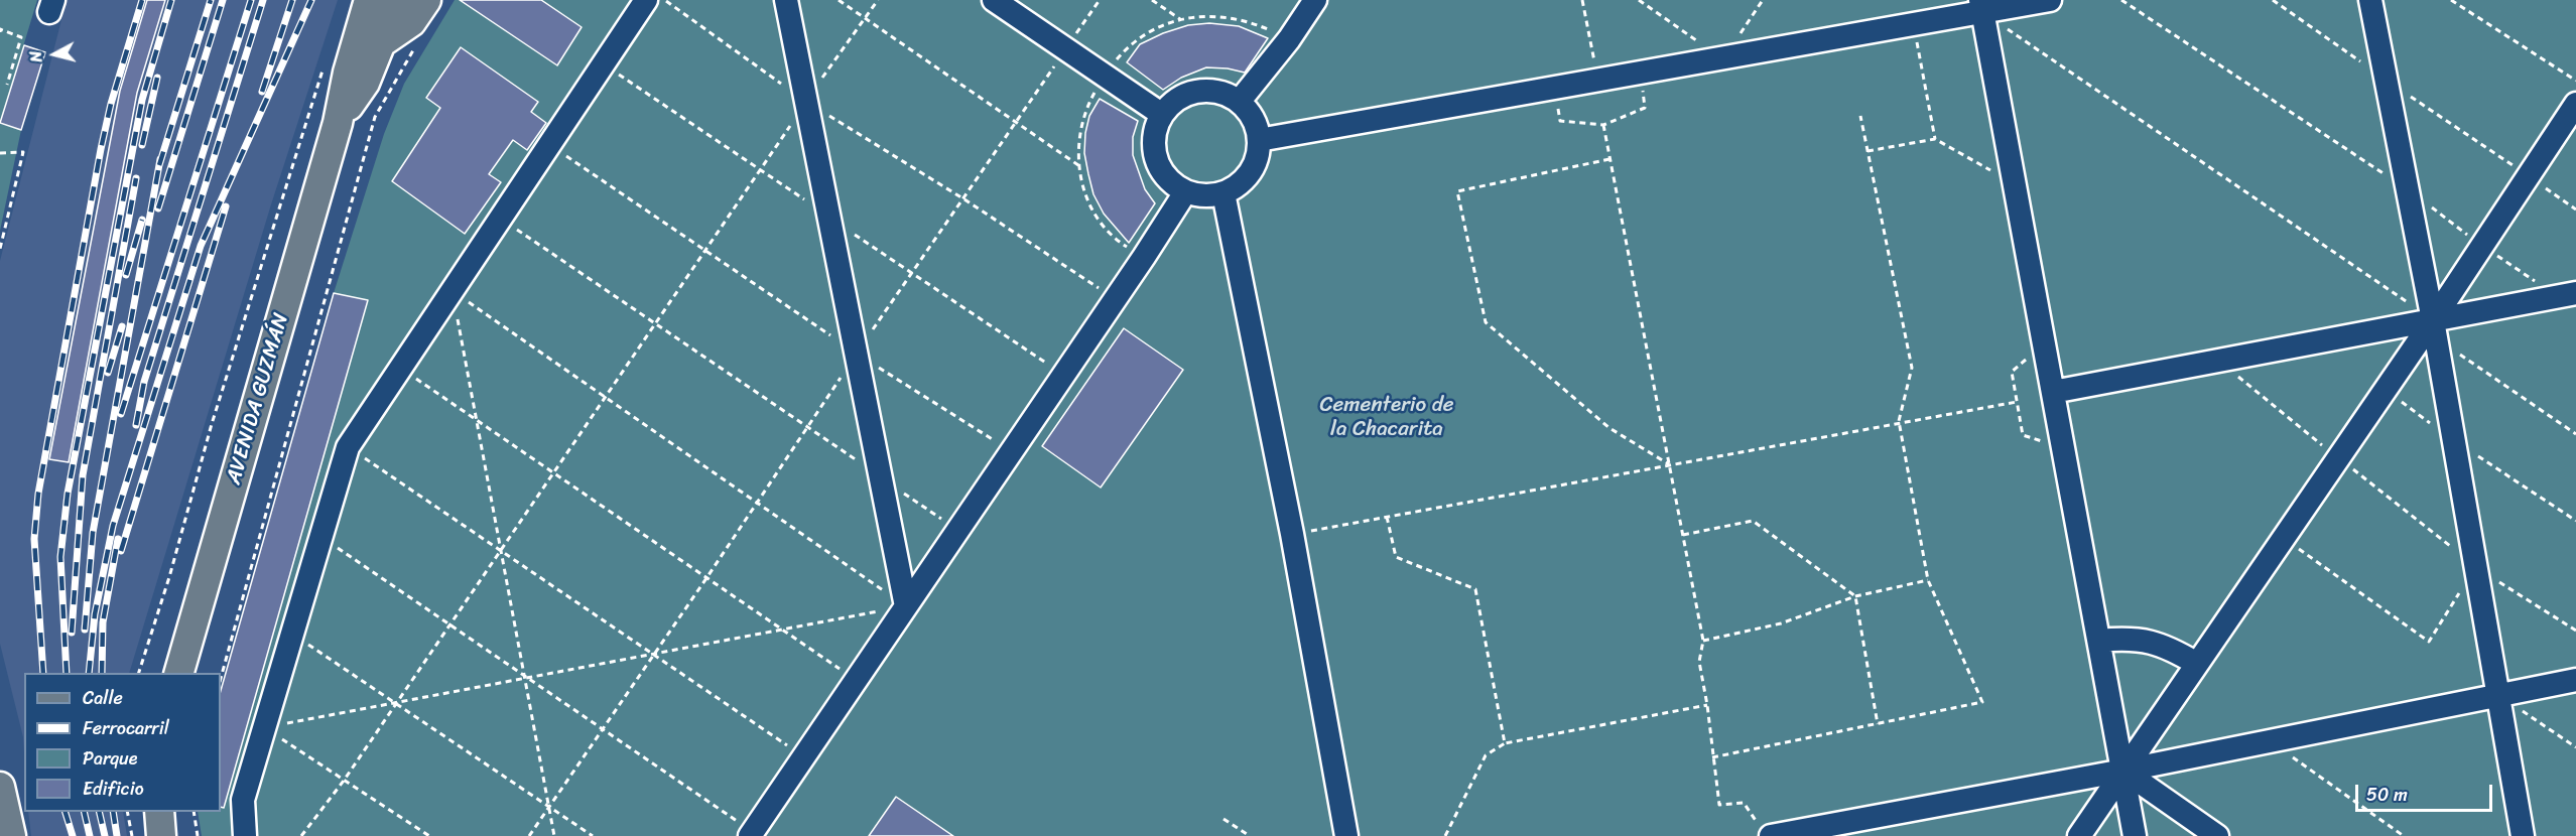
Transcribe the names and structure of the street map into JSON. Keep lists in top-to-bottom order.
{
  "streets": {
    "main road": ["AVENIDA GUZMÁN"]
  },
  "parks": ["Cementerio de la Chacarita"],
  "legend": [
    "Calle",
    "Ferrocarril",
    "Parque",
    "Edificio"
  ],
  "scale_bar": "50 m",
  "north": "left"
}
